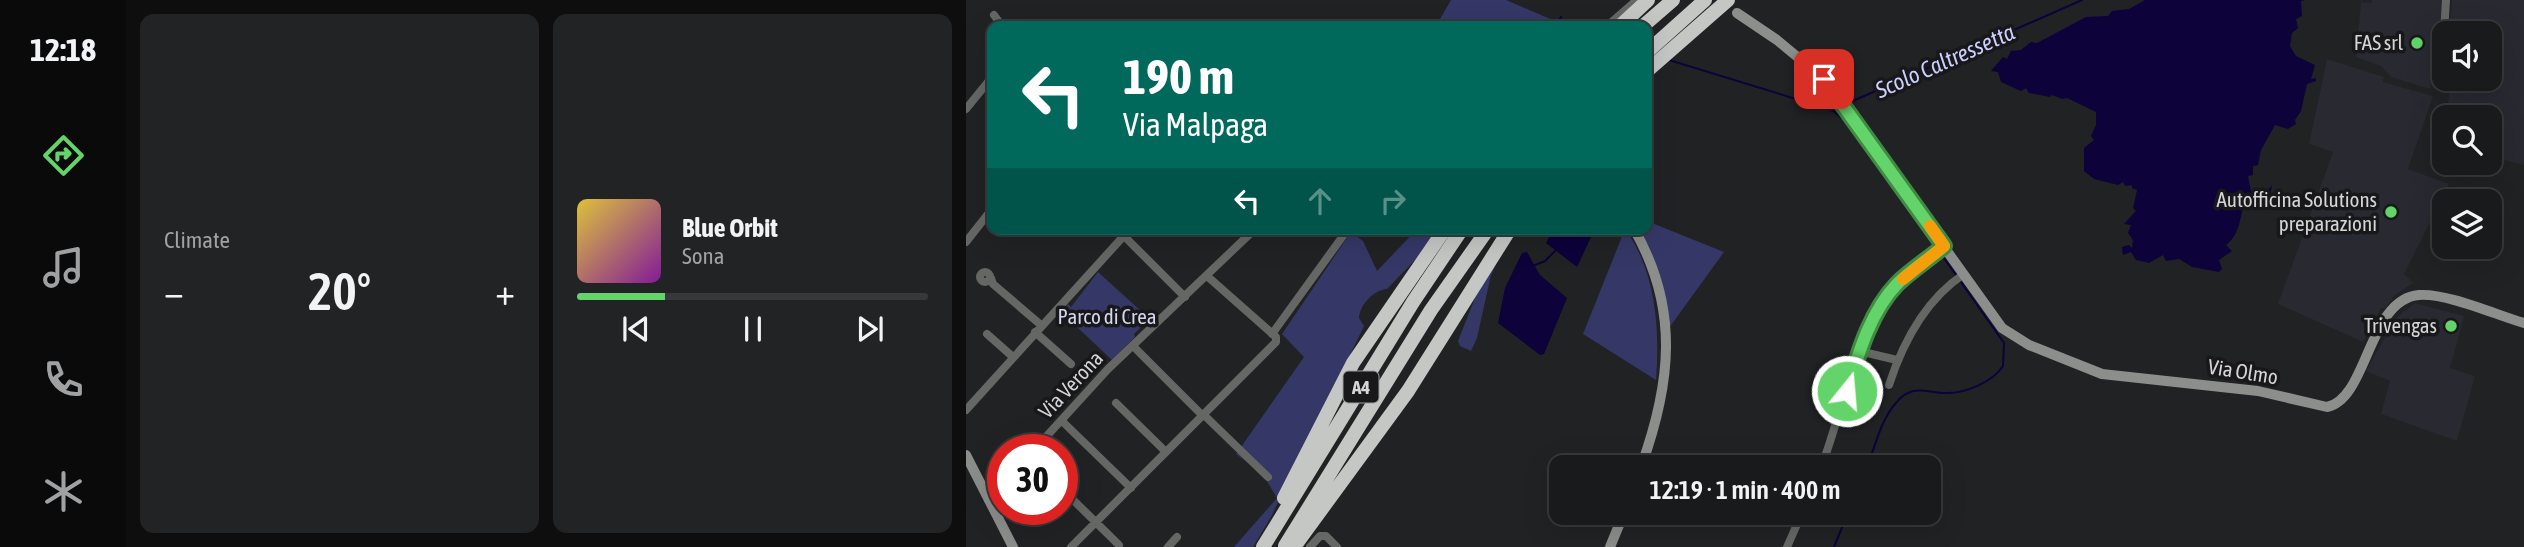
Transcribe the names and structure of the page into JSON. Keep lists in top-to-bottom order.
{
  "streets": {
    "highway": ["A4"],
    "street": ["Via Olmo", "Via Verona"]
  },
  "water": ["Scolo Caltressetta"],
  "parks": ["Parco di Crea"],
  "places": ["FAS srl", "Autofficina Solutions preparazioni", "Trivengas"],
  "page": {
    "tabs": "12:18",
    "tile": "Climate",
    "turn": ["190 m", "Via Malpaga"],
    "song": ["Blue Orbit", "Sona"],
    "heat": ["−", "20°", "+"],
    "limit": "30",
    "trip": "12:19 · 1 min · 400 m"
  }
}
